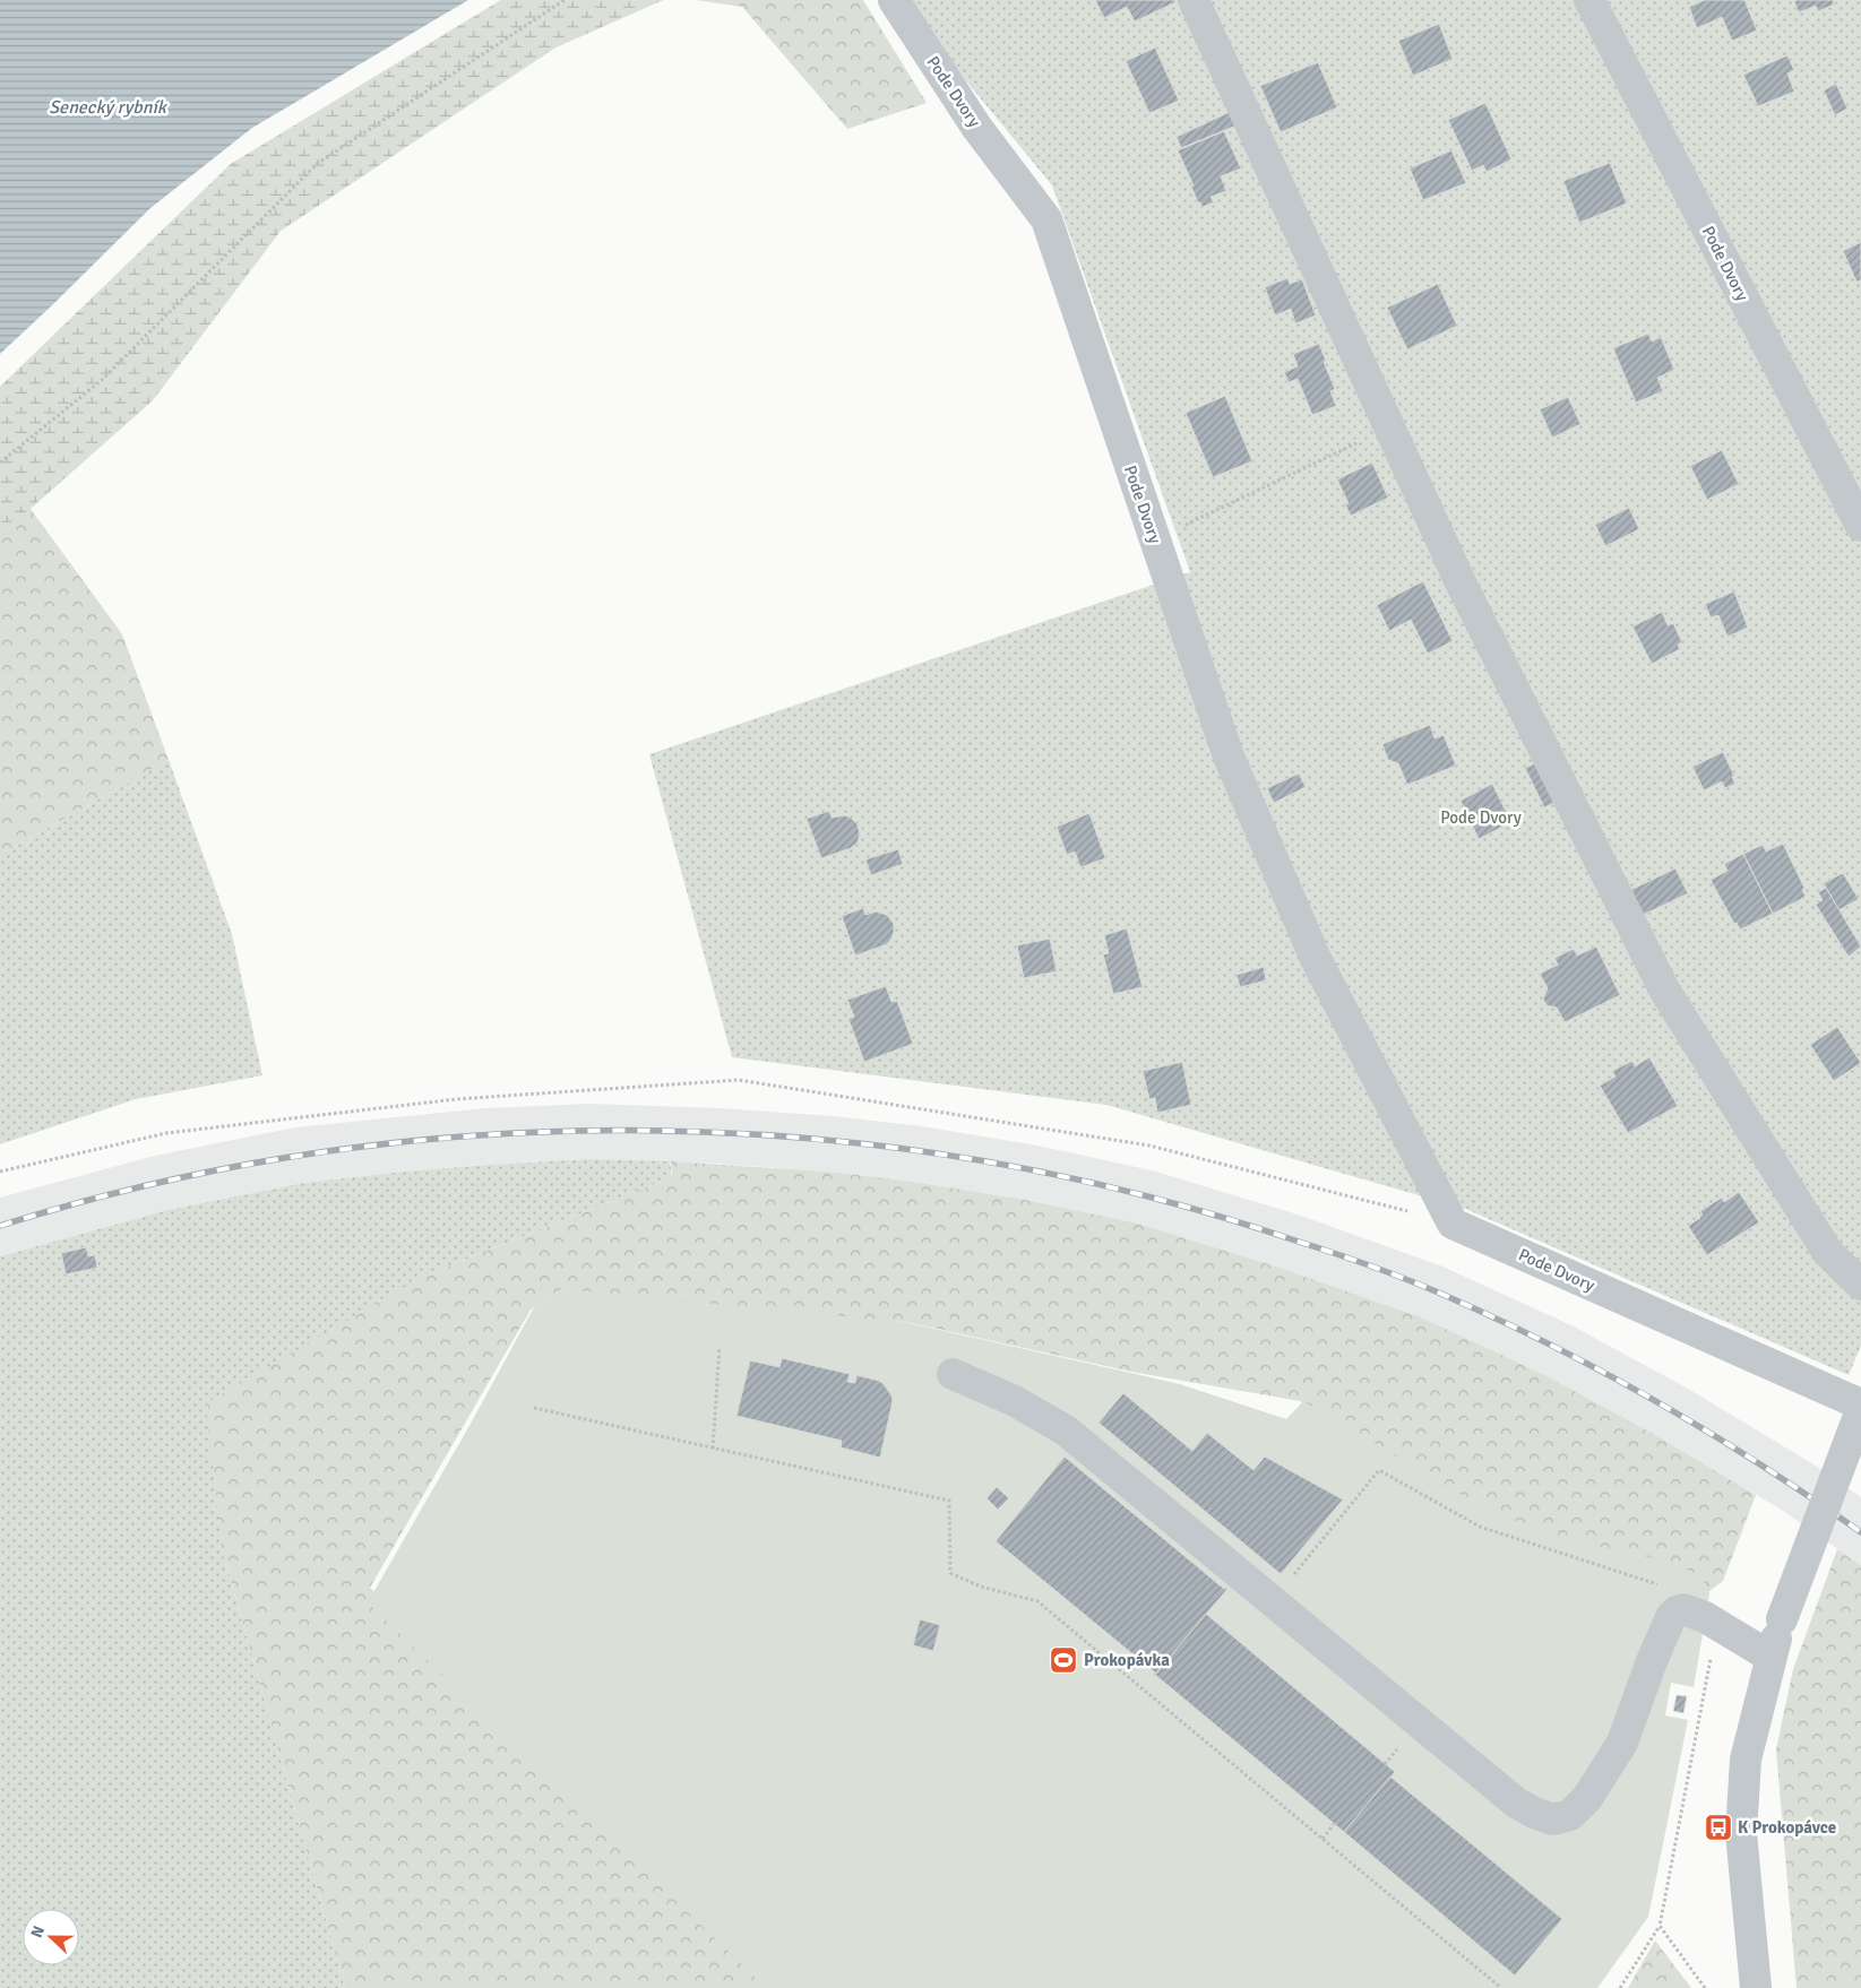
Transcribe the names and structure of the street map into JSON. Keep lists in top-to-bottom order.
{
  "streets": {
    "street": ["Pode Dvory"]
  },
  "water": ["Senecký rybník"],
  "parks": ["Pode Dvory"],
  "places": {
    "sports": ["Prokopávka"],
    "bus stop": ["K Prokopávce"]
  },
  "north": "left"
}
